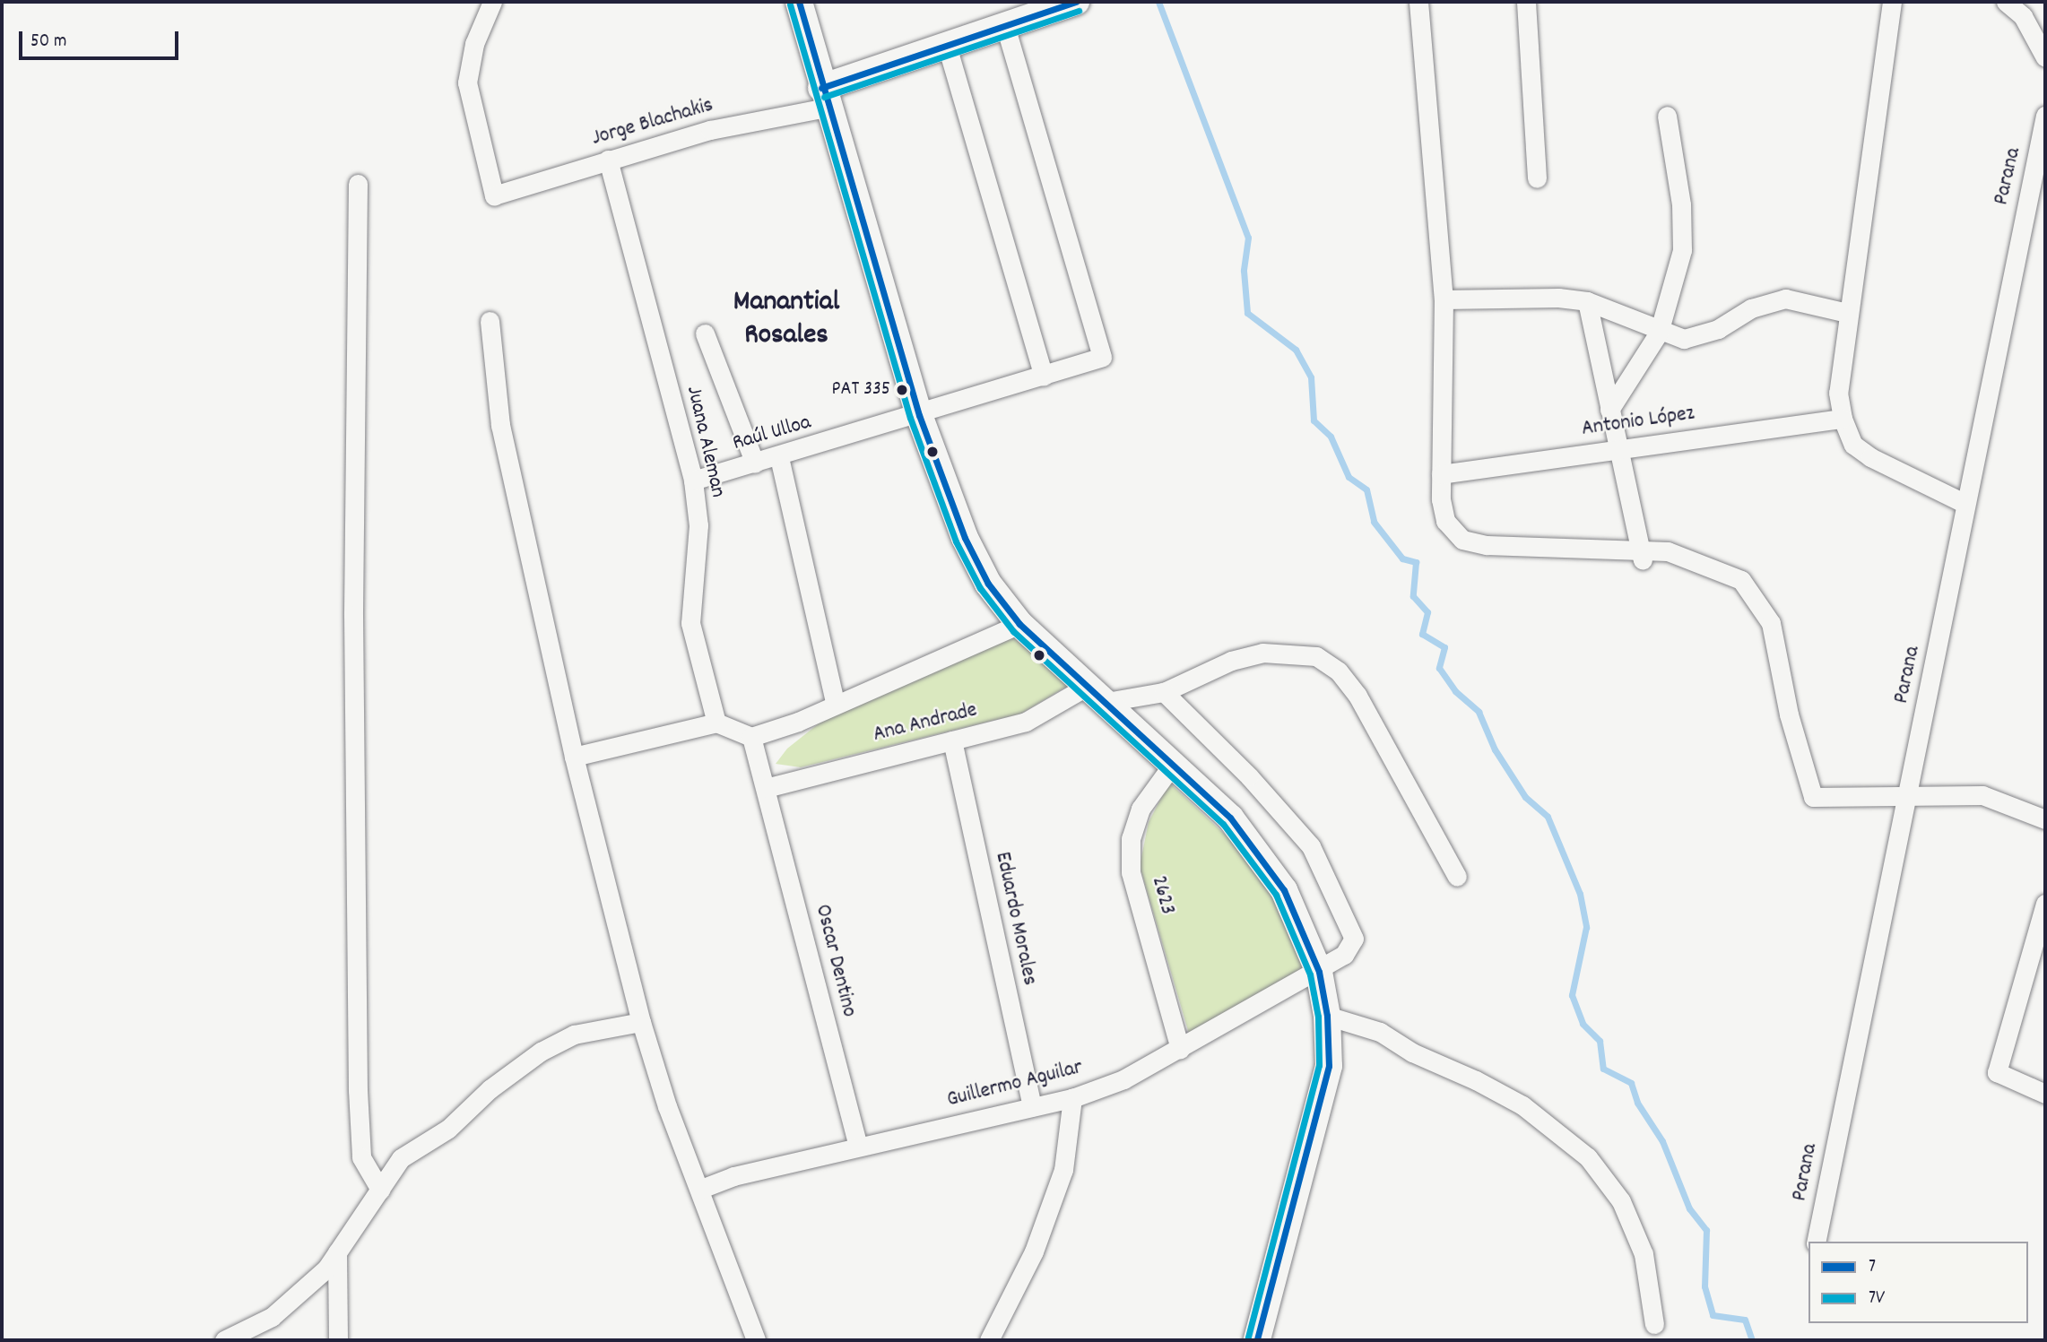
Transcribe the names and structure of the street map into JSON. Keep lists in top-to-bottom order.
{
  "streets": {
    "street": [
      "Jorge Blachakis",
      "Parana",
      "Antonio López",
      "Raúl Ulloa",
      "Juana Aleman",
      "Ana Andrade",
      "2623",
      "Eduardo Morales",
      "Oscar Dentino",
      "Guillermo Aguilar"
    ]
  },
  "crossings": [
    ["Jorge Blachakis", "Juana Aleman"],
    ["Raúl Ulloa", "Juana Aleman"],
    ["Ana Andrade", "Eduardo Morales"],
    ["Ana Andrade", "Oscar Dentino"],
    ["2623", "Guillermo Aguilar"],
    ["Eduardo Morales", "Guillermo Aguilar"],
    ["Oscar Dentino", "Guillermo Aguilar"]
  ],
  "districts": ["Manantial Rosales"],
  "places": ["PAT 335"],
  "lines": ["transit line 7", "transit line 7V"],
  "legend": ["7", "7V"],
  "scale_bar": "50 m"
}
